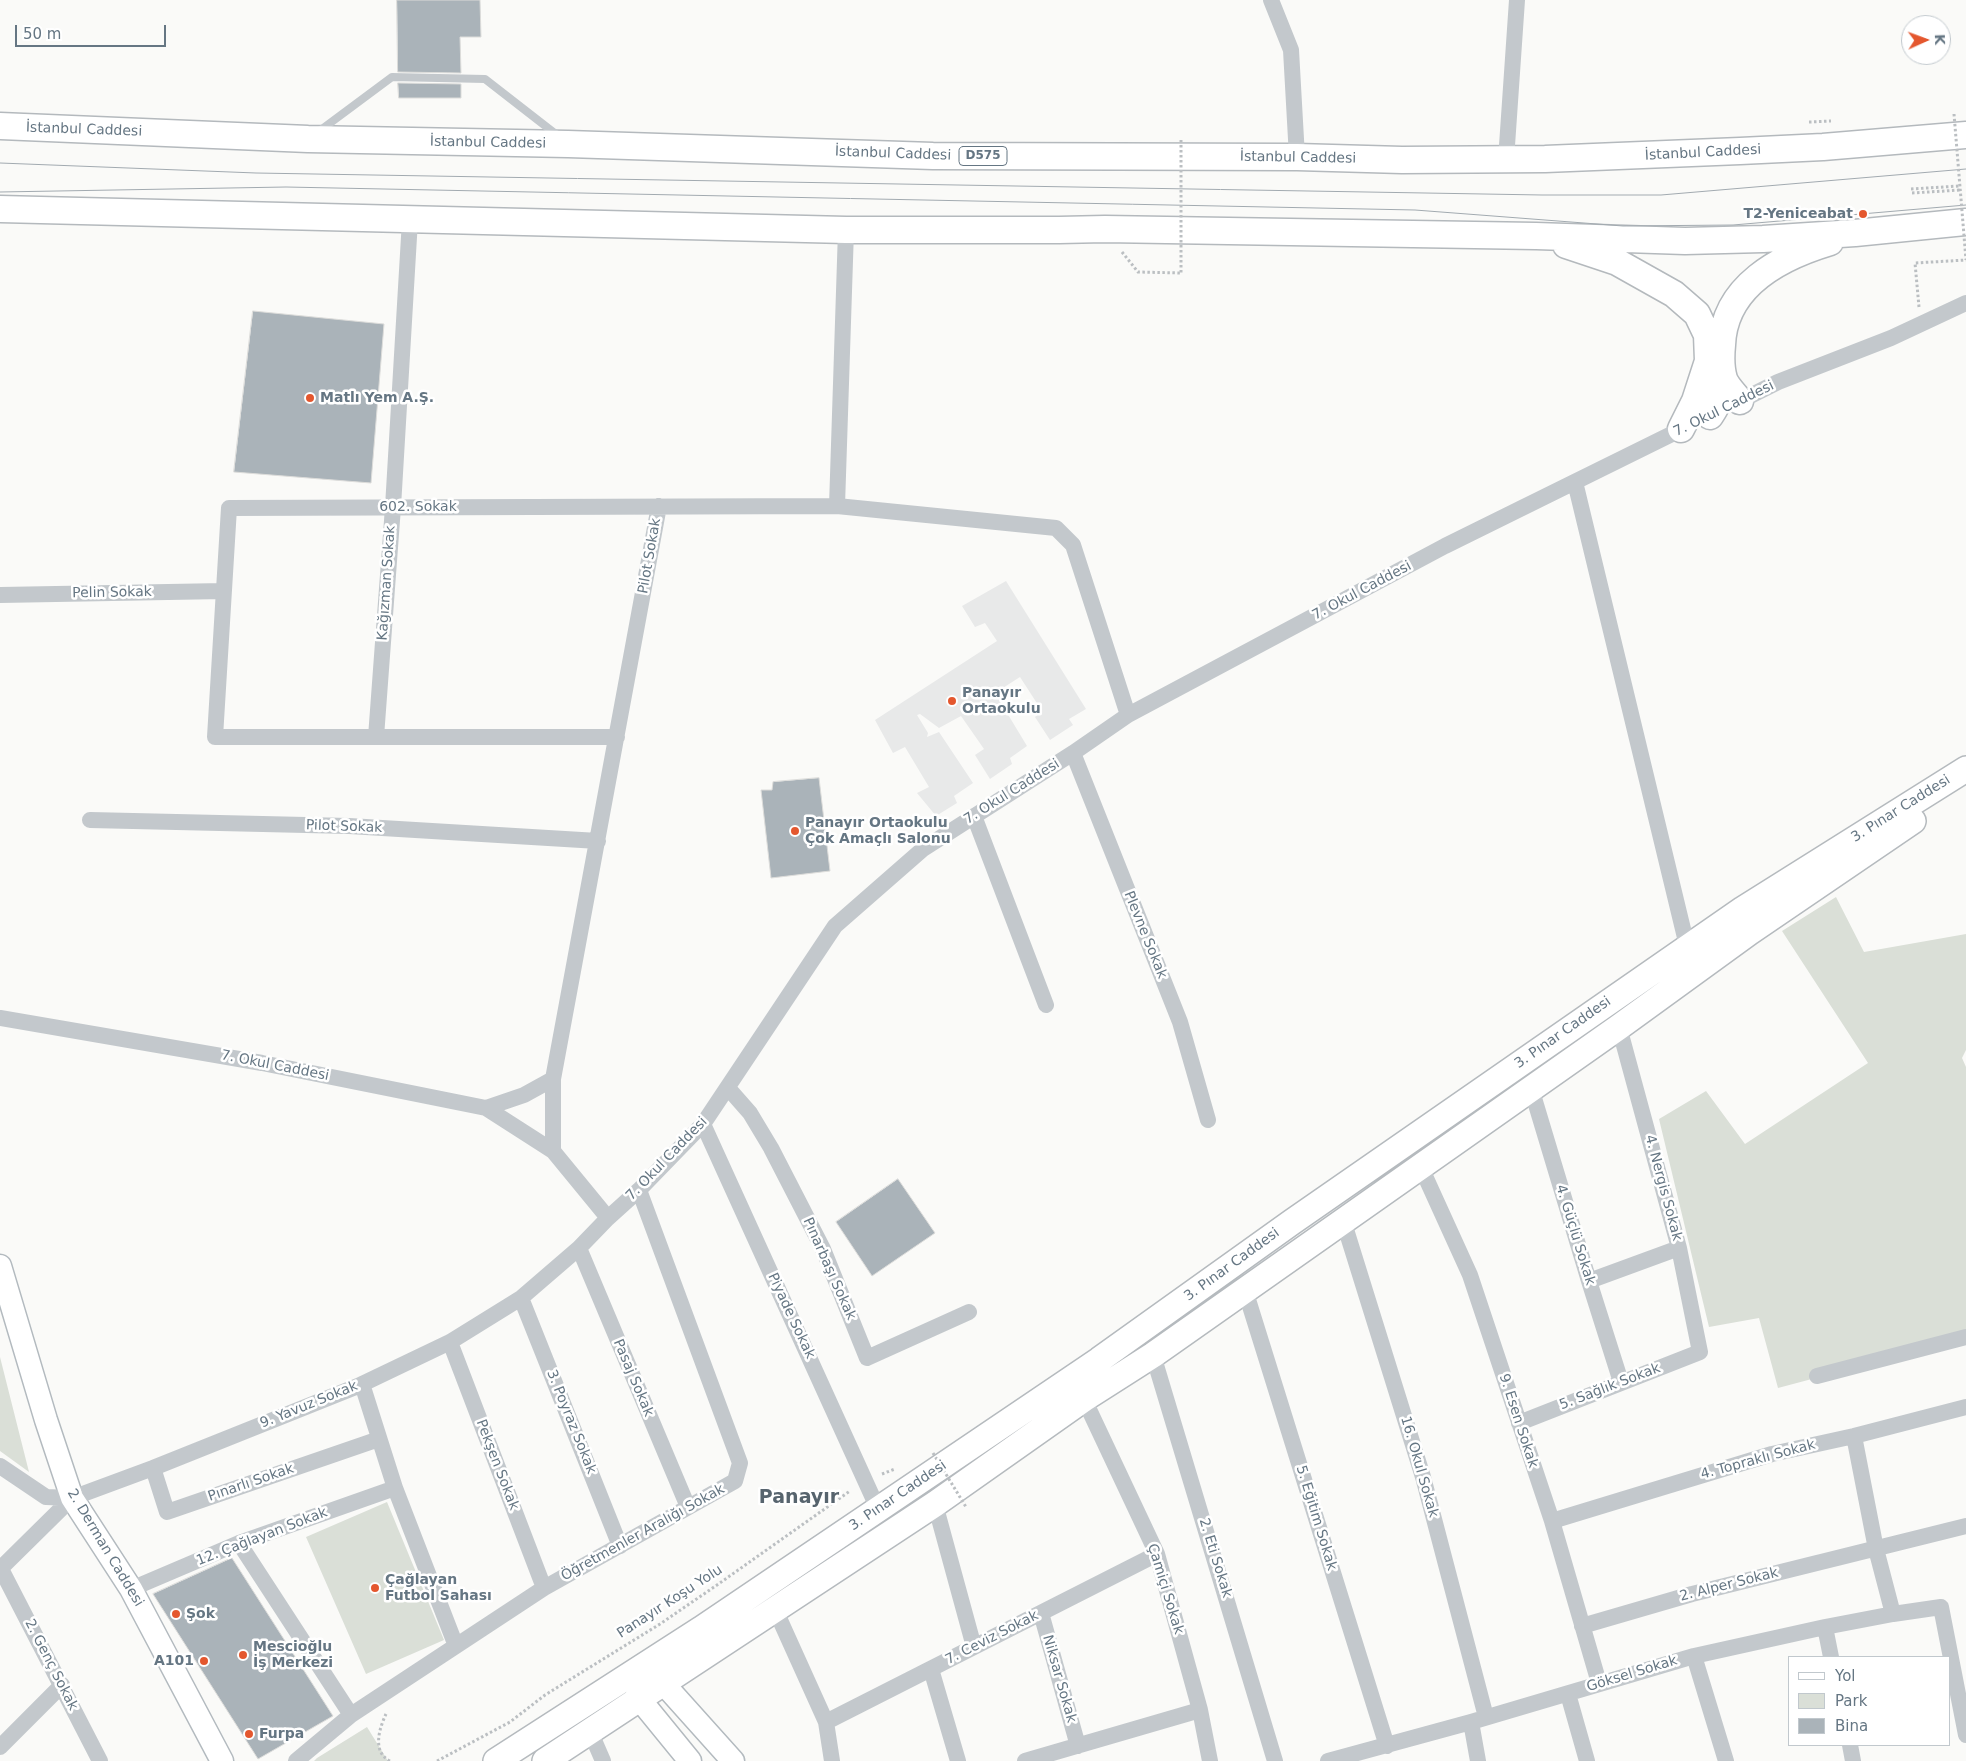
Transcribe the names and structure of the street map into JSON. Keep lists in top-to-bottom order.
{
  "streets": {
    "highway": ["İstanbul Caddesi", "D575"],
    "main road": ["3. Pınar Caddesi", "2. Derman Caddesi"],
    "street": [
      "7. Okul Caddesi",
      "602. Sokak",
      "Pilot Sokak",
      "Kağızman Sokak",
      "Pelin Sokak",
      "Plevne Sokak",
      "4. Nergis Sokak",
      "4. Güçlü Sokak",
      "Pınarbaşı Sokak",
      "Piyade Sokak",
      "Pasaj Sokak",
      "5. Sağlık Sokak",
      "9. Yavuz Sokak",
      "9. Esen Sokak",
      "3. Poyraz Sokak",
      "4. Topraklı Sokak",
      "Pekşen Sokak",
      "16. Okul Sokak",
      "Pınarlı Sokak",
      "5. Eğitim Sokak",
      "Öğretmenler Aralığı Sokak",
      "12. Çağlayan Sokak",
      "2. Eti Sokak",
      "2. Alper Sokak",
      "Çamiçi Sokak",
      "7. Ceviz Sokak",
      "2. Genç Sokak",
      "Göksel Sokak",
      "Niksar Sokak"
    ],
    "path": ["Panayır Koşu Yolu"]
  },
  "crossings": [
    ["7. Okul Caddesi", "602. Sokak"],
    ["7. Okul Caddesi", "Pilot Sokak"],
    ["7. Okul Caddesi", "Plevne Sokak"],
    ["7. Okul Caddesi", "Pınarbaşı Sokak"],
    ["7. Okul Caddesi", "Piyade Sokak"],
    ["7. Okul Caddesi", "9. Yavuz Sokak"],
    ["7. Okul Caddesi", "Öğretmenler Aralığı Sokak"],
    ["602. Sokak", "Pilot Sokak"],
    ["602. Sokak", "Kağızman Sokak"],
    ["602. Sokak", "Pelin Sokak"],
    ["3. Pınar Caddesi", "4. Nergis Sokak"],
    ["3. Pınar Caddesi", "4. Güçlü Sokak"],
    ["3. Pınar Caddesi", "Piyade Sokak"],
    ["3. Pınar Caddesi", "9. Esen Sokak"],
    ["3. Pınar Caddesi", "16. Okul Sokak"],
    ["3. Pınar Caddesi", "5. Eğitim Sokak"],
    ["3. Pınar Caddesi", "2. Eti Sokak"],
    ["3. Pınar Caddesi", "Çamiçi Sokak"],
    ["4. Nergis Sokak", "5. Sağlık Sokak"],
    ["4. Güçlü Sokak", "5. Sağlık Sokak"],
    ["Piyade Sokak", "Panayır Koşu Yolu"],
    ["Pasaj Sokak", "9. Yavuz Sokak"],
    ["Pasaj Sokak", "Öğretmenler Aralığı Sokak"],
    ["5. Sağlık Sokak", "9. Esen Sokak"],
    ["9. Yavuz Sokak", "3. Poyraz Sokak"],
    ["9. Yavuz Sokak", "Pekşen Sokak"],
    ["9. Yavuz Sokak", "Pınarlı Sokak"],
    ["9. Yavuz Sokak", "2. Derman Caddesi"],
    ["9. Yavuz Sokak", "2. Genç Sokak"],
    ["9. Esen Sokak", "4. Topraklı Sokak"],
    ["9. Esen Sokak", "2. Alper Sokak"],
    ["9. Esen Sokak", "Göksel Sokak"],
    ["3. Poyraz Sokak", "Öğretmenler Aralığı Sokak"],
    ["Pekşen Sokak", "Öğretmenler Aralığı Sokak"],
    ["16. Okul Sokak", "Göksel Sokak"],
    ["5. Eğitim Sokak", "Göksel Sokak"],
    ["12. Çağlayan Sokak", "2. Derman Caddesi"],
    ["Çamiçi Sokak", "7. Ceviz Sokak"],
    ["7. Ceviz Sokak", "Niksar Sokak"]
  ],
  "districts": ["Panayır"],
  "places": [
    "T2-Yeniceabat",
    "Matlı Yem A.Ş.",
    "Panayır Ortaokulu",
    "Panayır Ortaokulu Çok Amaçlı Salonu",
    "Çağlayan Futbol Sahası",
    "Şok",
    "Mescioğlu İş Merkezi",
    "A101",
    "Furpa"
  ],
  "legend": ["Yol", "Park", "Bina"],
  "scale_bar": "50 m",
  "north": "right"
}
